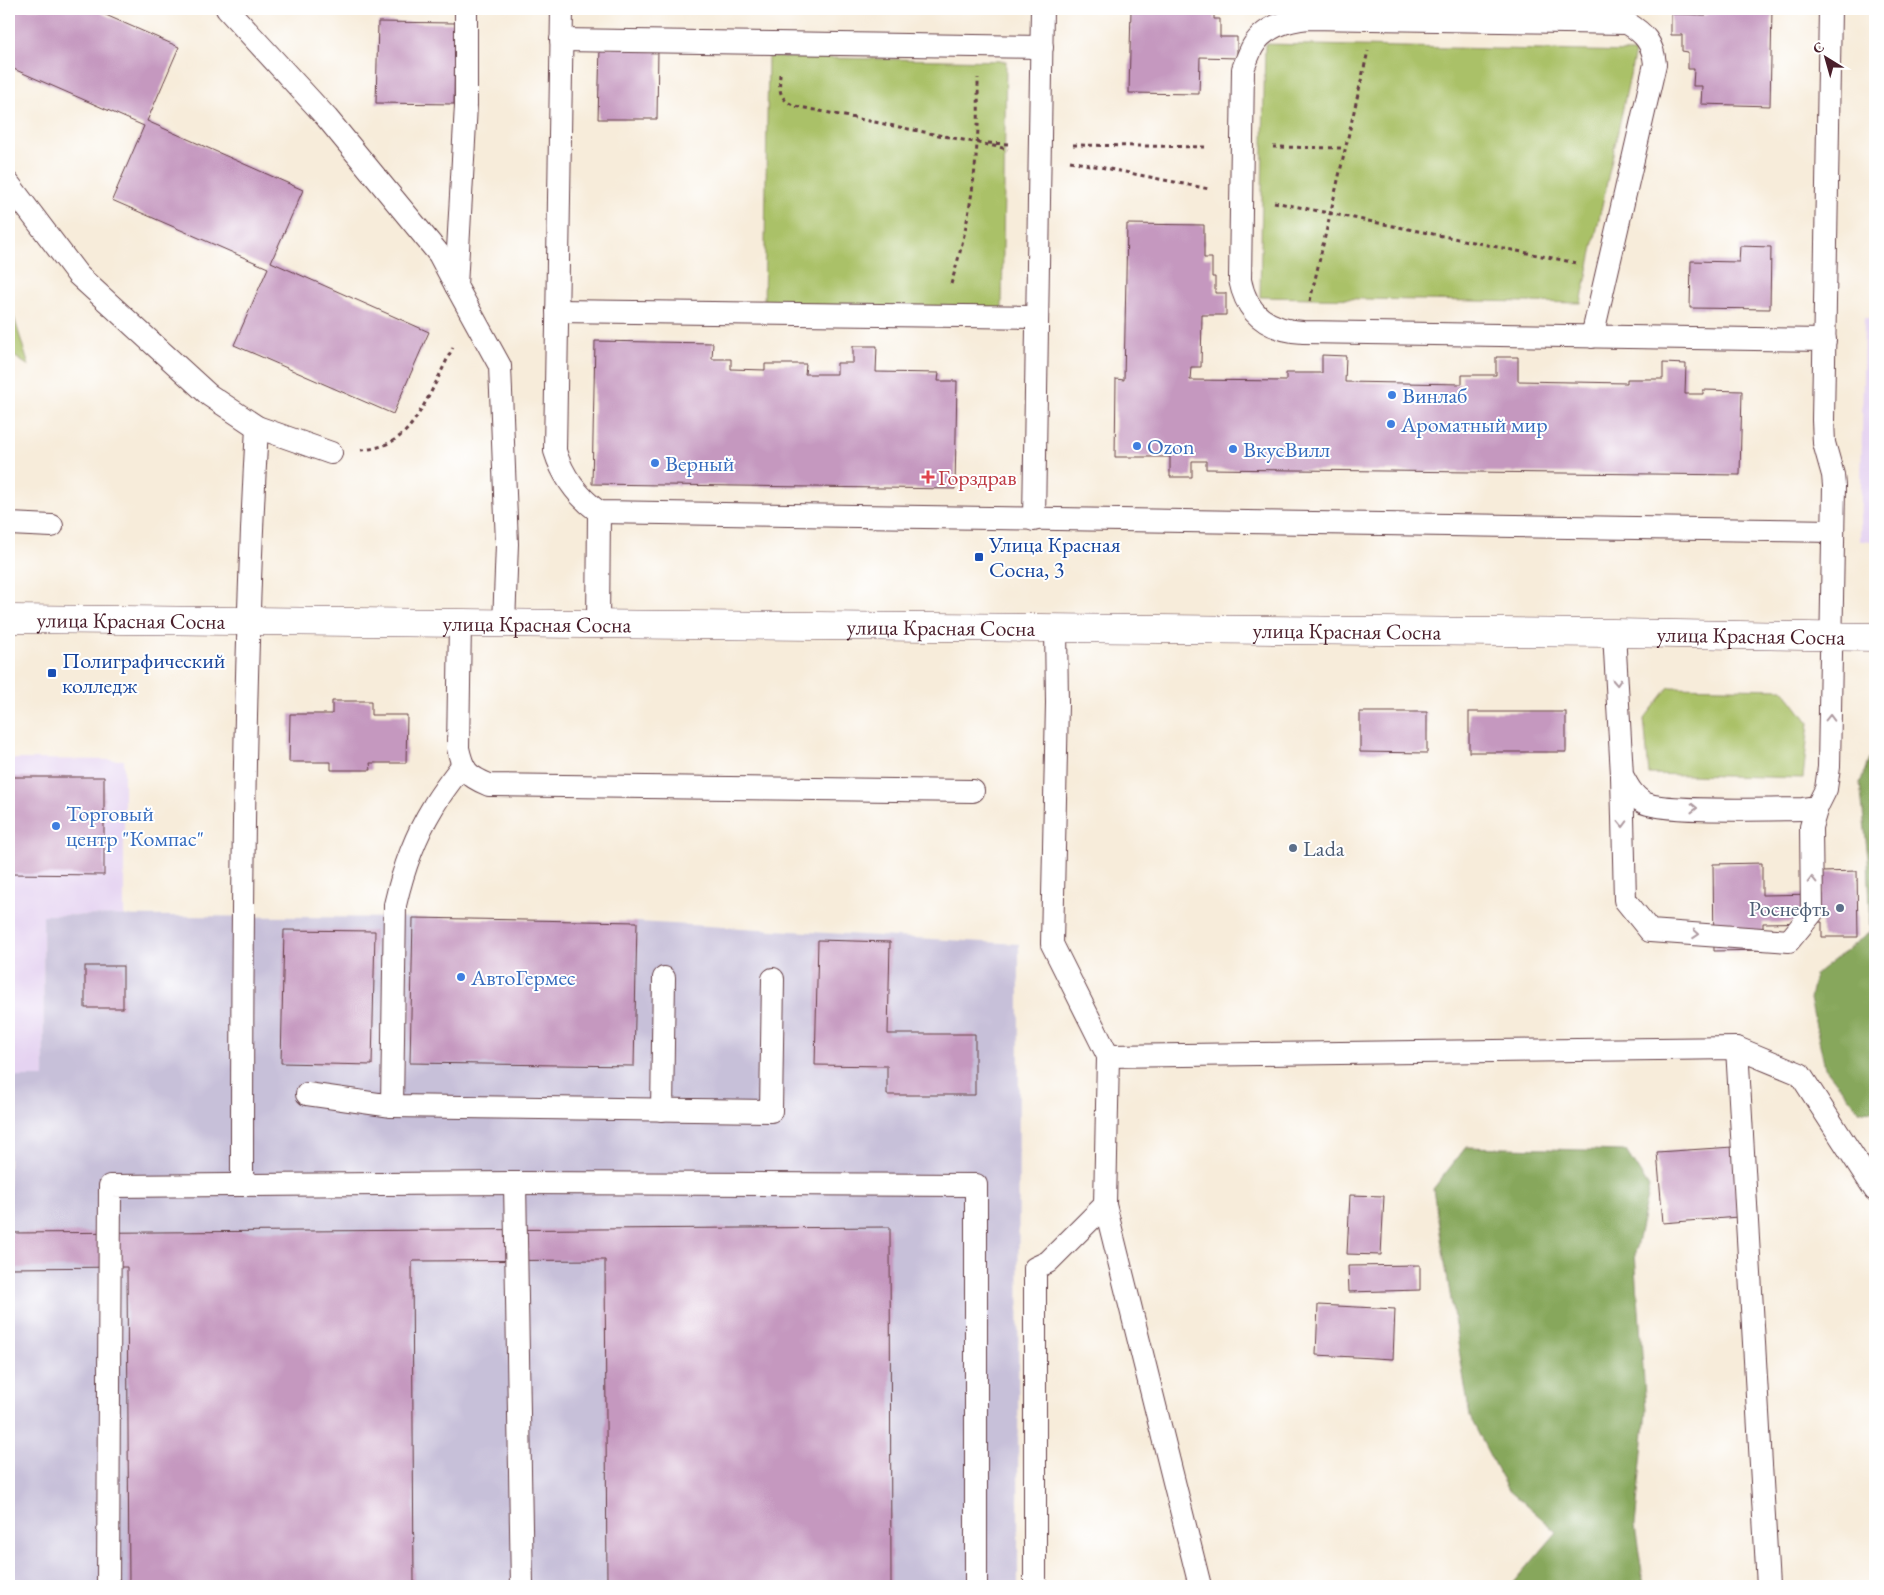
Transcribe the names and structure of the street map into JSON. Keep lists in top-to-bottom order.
{
  "streets": {
    "street": ["улица Красная Сосна"]
  },
  "places": {
    "other": [
      "Винлаб",
      "Ароматный мир",
      "Ozon",
      "ВкусВилл",
      "Верный",
      "Торговый центр \"Компас\"",
      "Lada",
      "Роснефть",
      "АвтоГермес"
    ],
    "health": ["Горздрав"],
    "transit": ["Улица Красная Сосна, 3", "Полиграфический колледж"]
  },
  "north": "top left"
}
